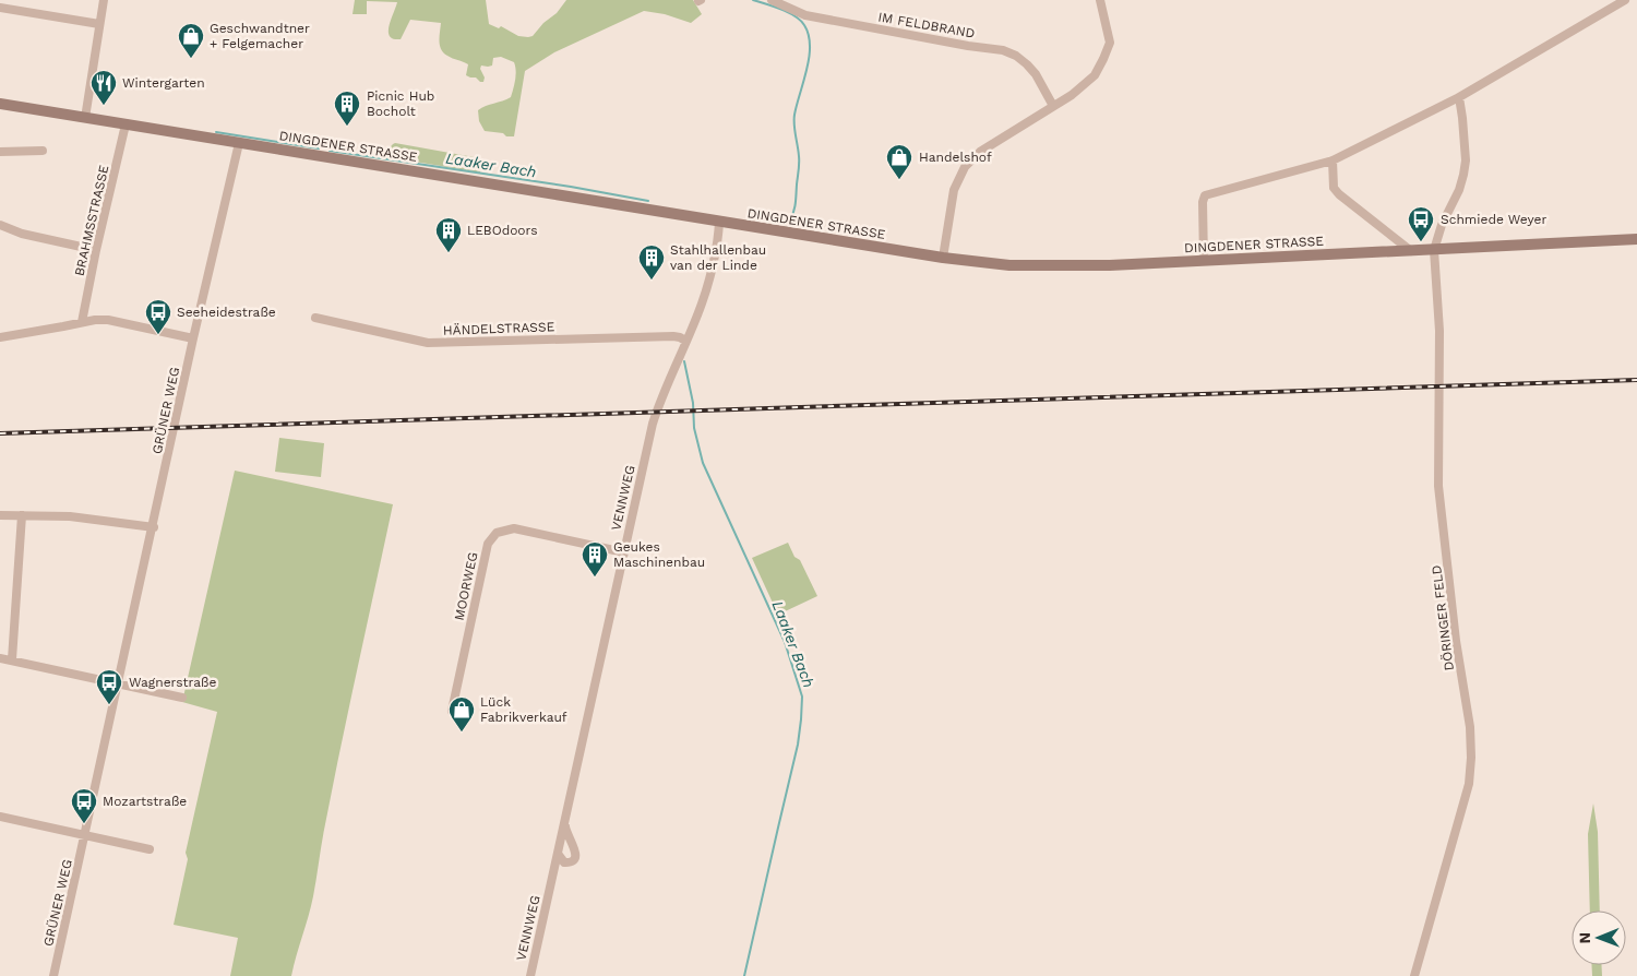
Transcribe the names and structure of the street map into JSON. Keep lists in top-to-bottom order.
{
  "streets": {
    "main road": ["DINGDENER STRASSE"],
    "street": [
      "IM FELDBRAND",
      "BRAHMSSTRASSE",
      "HÄNDELSTRASSE",
      "GRÜNER WEG",
      "VENNWEG",
      "MOORWEG",
      "DÖRINGER FELD"
    ]
  },
  "crossings": [
    ["DINGDENER STRASSE", "BRAHMSSTRASSE"],
    ["DINGDENER STRASSE", "GRÜNER WEG"],
    ["DINGDENER STRASSE", "VENNWEG"],
    ["DINGDENER STRASSE", "DÖRINGER FELD"],
    ["HÄNDELSTRASSE", "VENNWEG"],
    ["VENNWEG", "MOORWEG"]
  ],
  "water": ["Laaker Bach"],
  "places": {
    "shop": ["Geschwandtner + Felgemacher", "Handelshof", "Lück Fabrikverkauf"],
    "restaurant": ["Wintergarten"],
    "building": [
      "Picnic Hub Bocholt",
      "LEBOdoors",
      "Stahlhallenbau van der Linde",
      "Geukes Maschinenbau"
    ],
    "bus stop": [
      "Schmiede Weyer",
      "Seeheidestraße",
      "Wagnerstraße",
      "Mozartstraße"
    ]
  },
  "north": "left"
}
